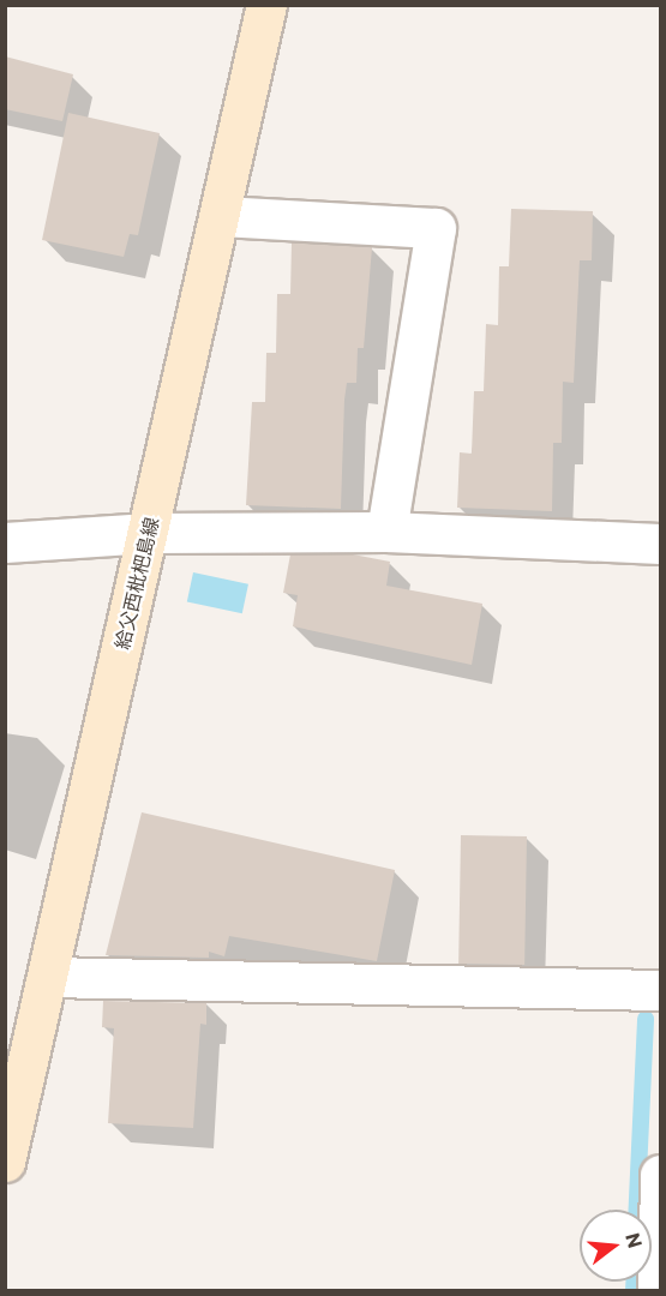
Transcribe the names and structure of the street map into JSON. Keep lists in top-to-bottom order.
{
  "streets": {
    "main road": ["給父西枇杷島線"]
  },
  "north": "right"
}
